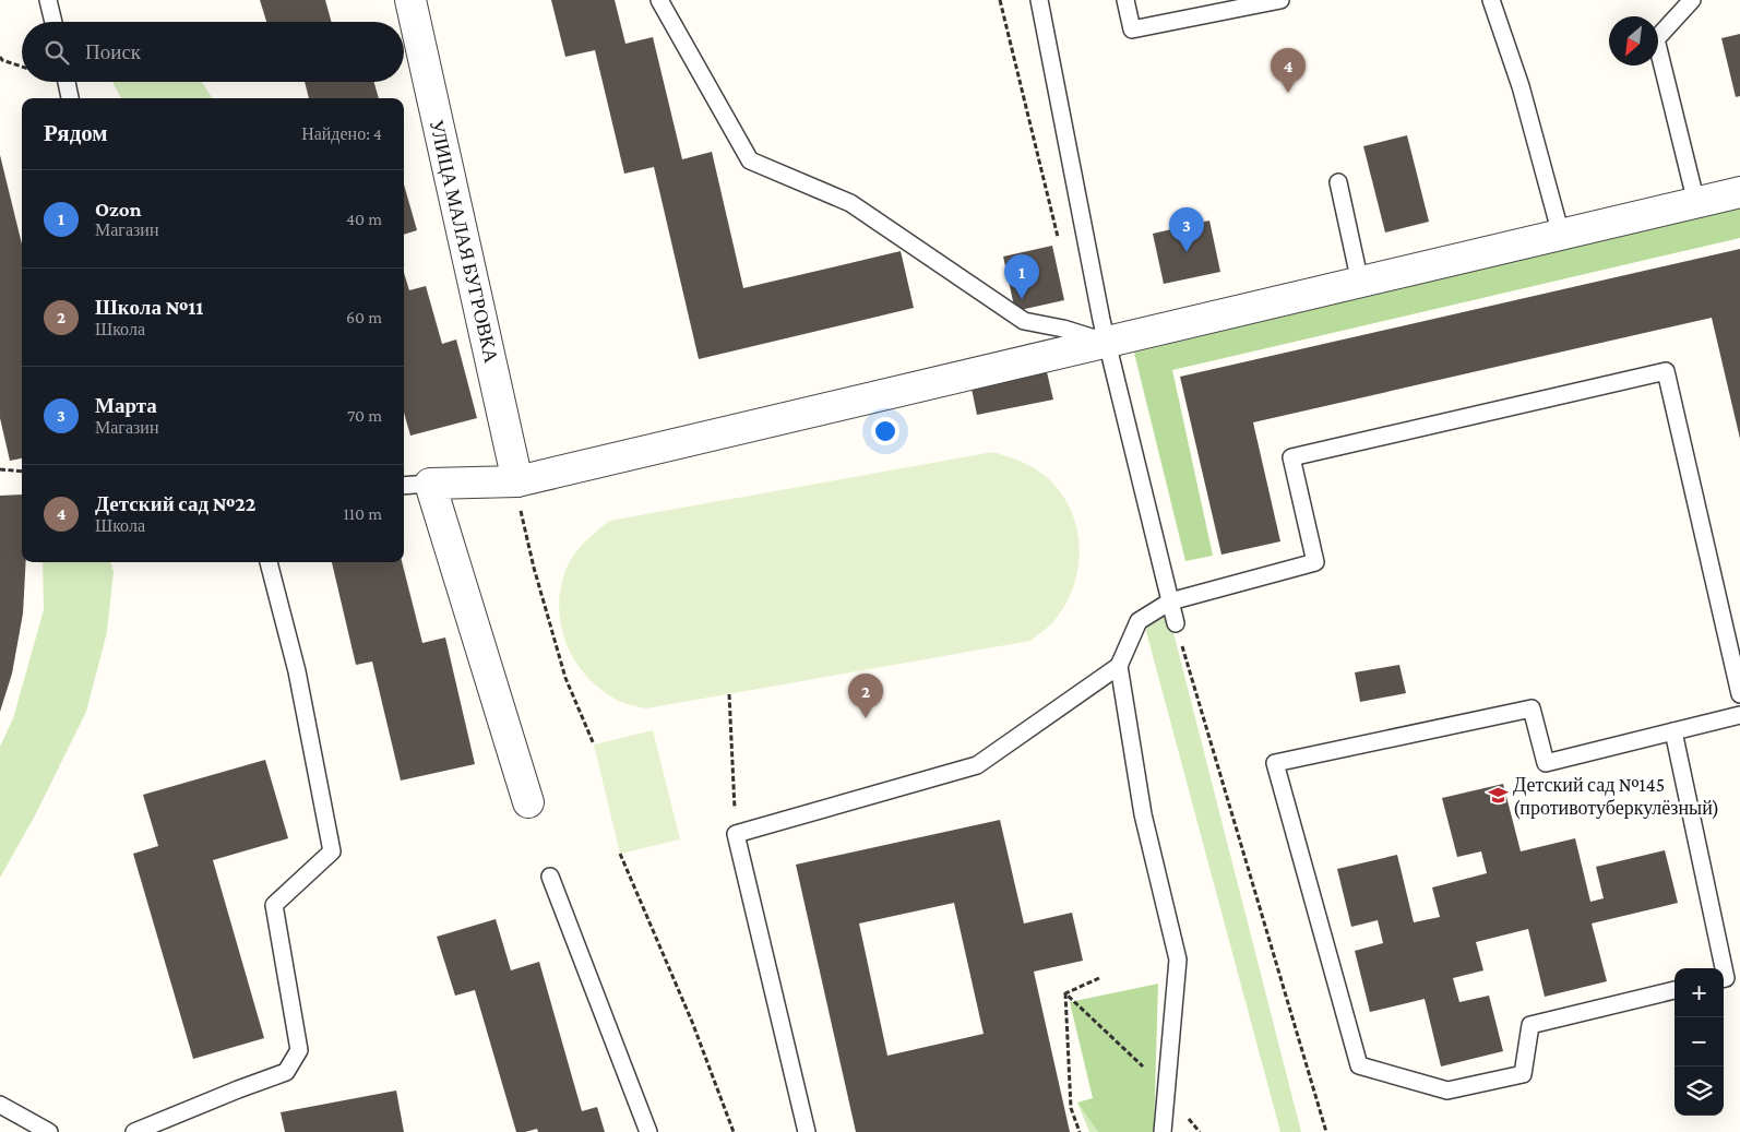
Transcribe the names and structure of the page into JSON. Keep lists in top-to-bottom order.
{
  "streets": {
    "street": ["УЛИЦА МАЛАЯ БУГРОВКА"]
  },
  "places": {
    "school or university": ["Детский сад №145 (противотуберкулёзный)"]
  },
  "north": "bottom left",
  "page": {
    "search": "Поиск",
    "pins": [
      "4",
      "3",
      "1",
      "2"
    ],
    "heading": ["Рядом", "Найдено: 4"],
    "list": [
      {
        "mark": "1",
        "name": "Ozon",
        "note": "Магазин",
        "value": "40 m"
      },
      {
        "mark": "2",
        "name": "Школа №11",
        "note": "Школа",
        "value": "60 m"
      },
      {
        "mark": "3",
        "name": "Марта",
        "note": "Магазин",
        "value": "70 m"
      },
      {
        "mark": "4",
        "name": "Детский сад №22",
        "note": "Школа",
        "value": "110 m"
      }
    ],
    "map_buttons": ["+", "−"]
  }
}
